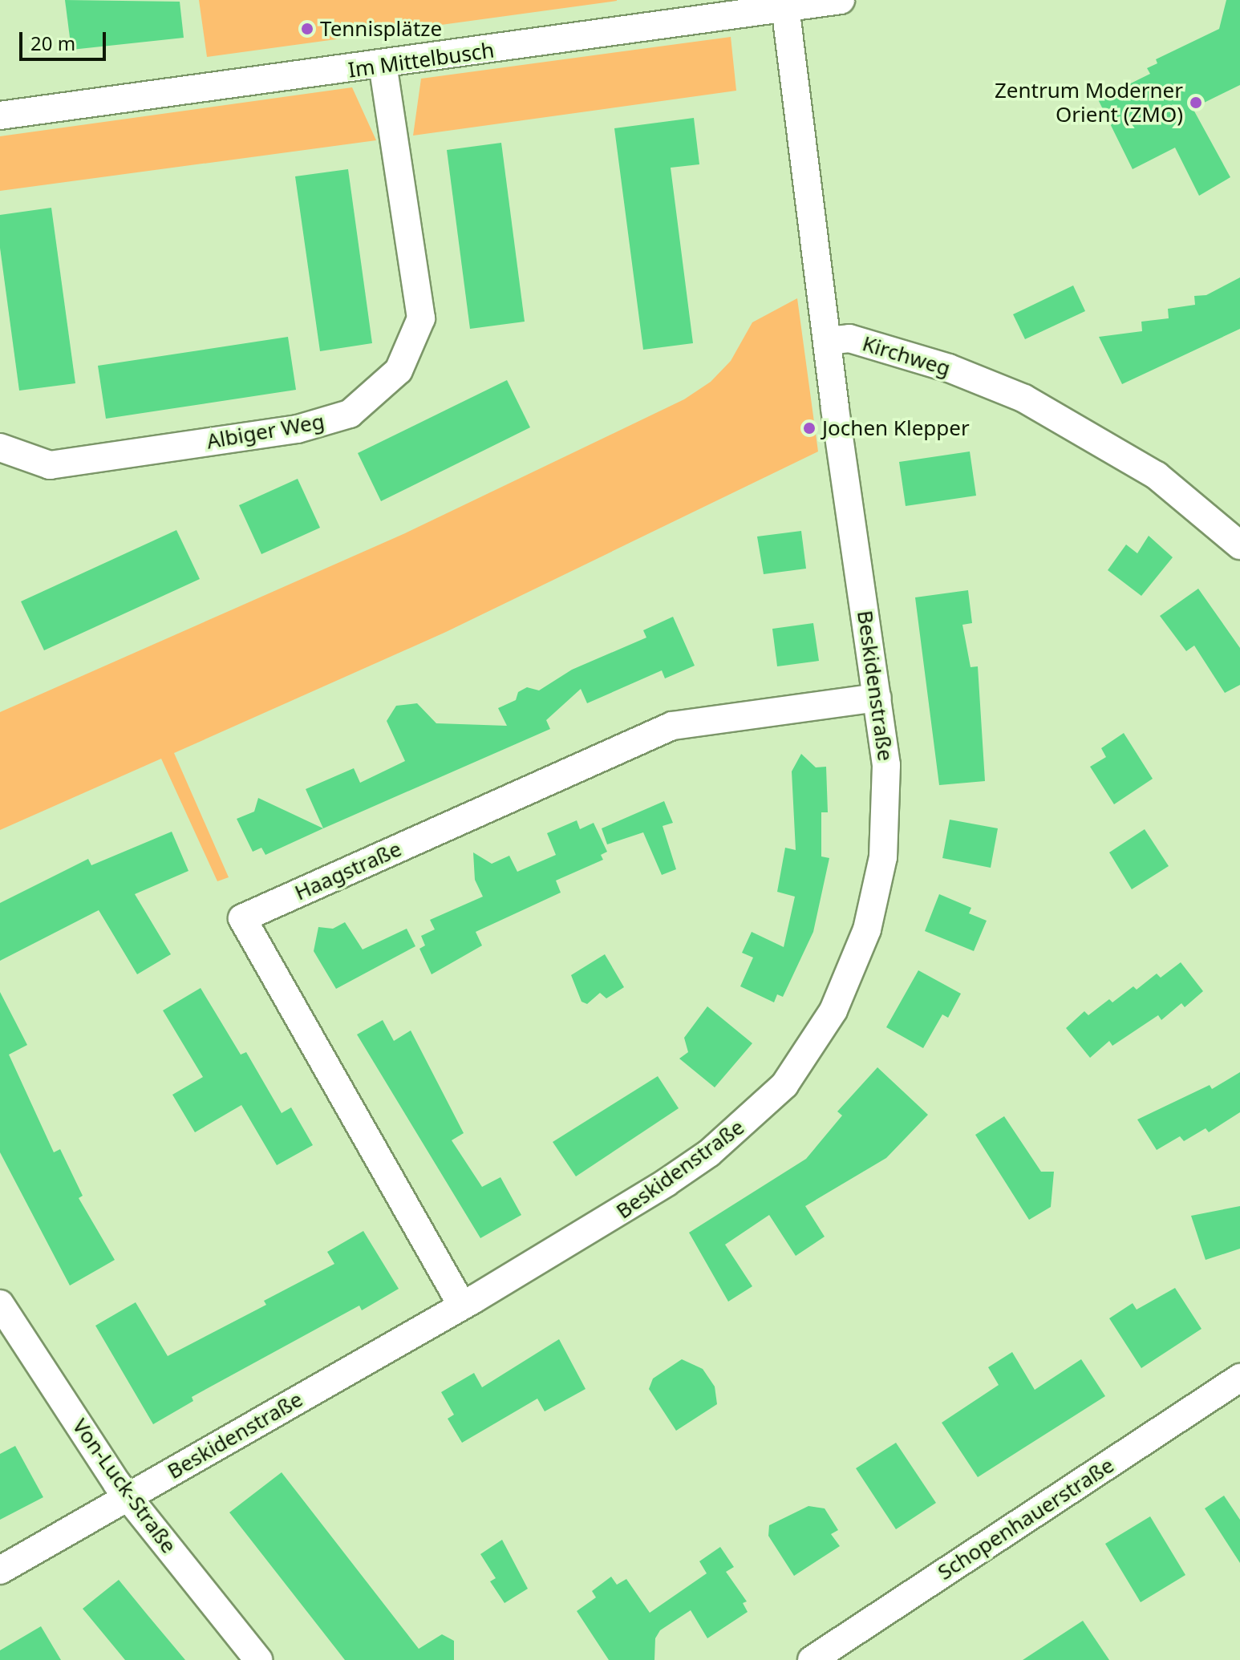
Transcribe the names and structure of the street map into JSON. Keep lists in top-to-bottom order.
{
  "streets": {
    "street": [
      "Im Mittelbusch",
      "Kirchweg",
      "Albiger Weg",
      "Beskidenstraße",
      "Haagstraße",
      "Von-Luck-Straße",
      "Schopenhauerstraße"
    ]
  },
  "crossings": [
    ["Im Mittelbusch", "Albiger Weg"],
    ["Kirchweg", "Beskidenstraße"],
    ["Beskidenstraße", "Haagstraße"],
    ["Beskidenstraße", "Von-Luck-Straße"]
  ],
  "places": ["Tennisplätze", "Zentrum Moderner Orient (ZMO)", "Jochen Klepper"],
  "scale_bar": "20 m"
}
